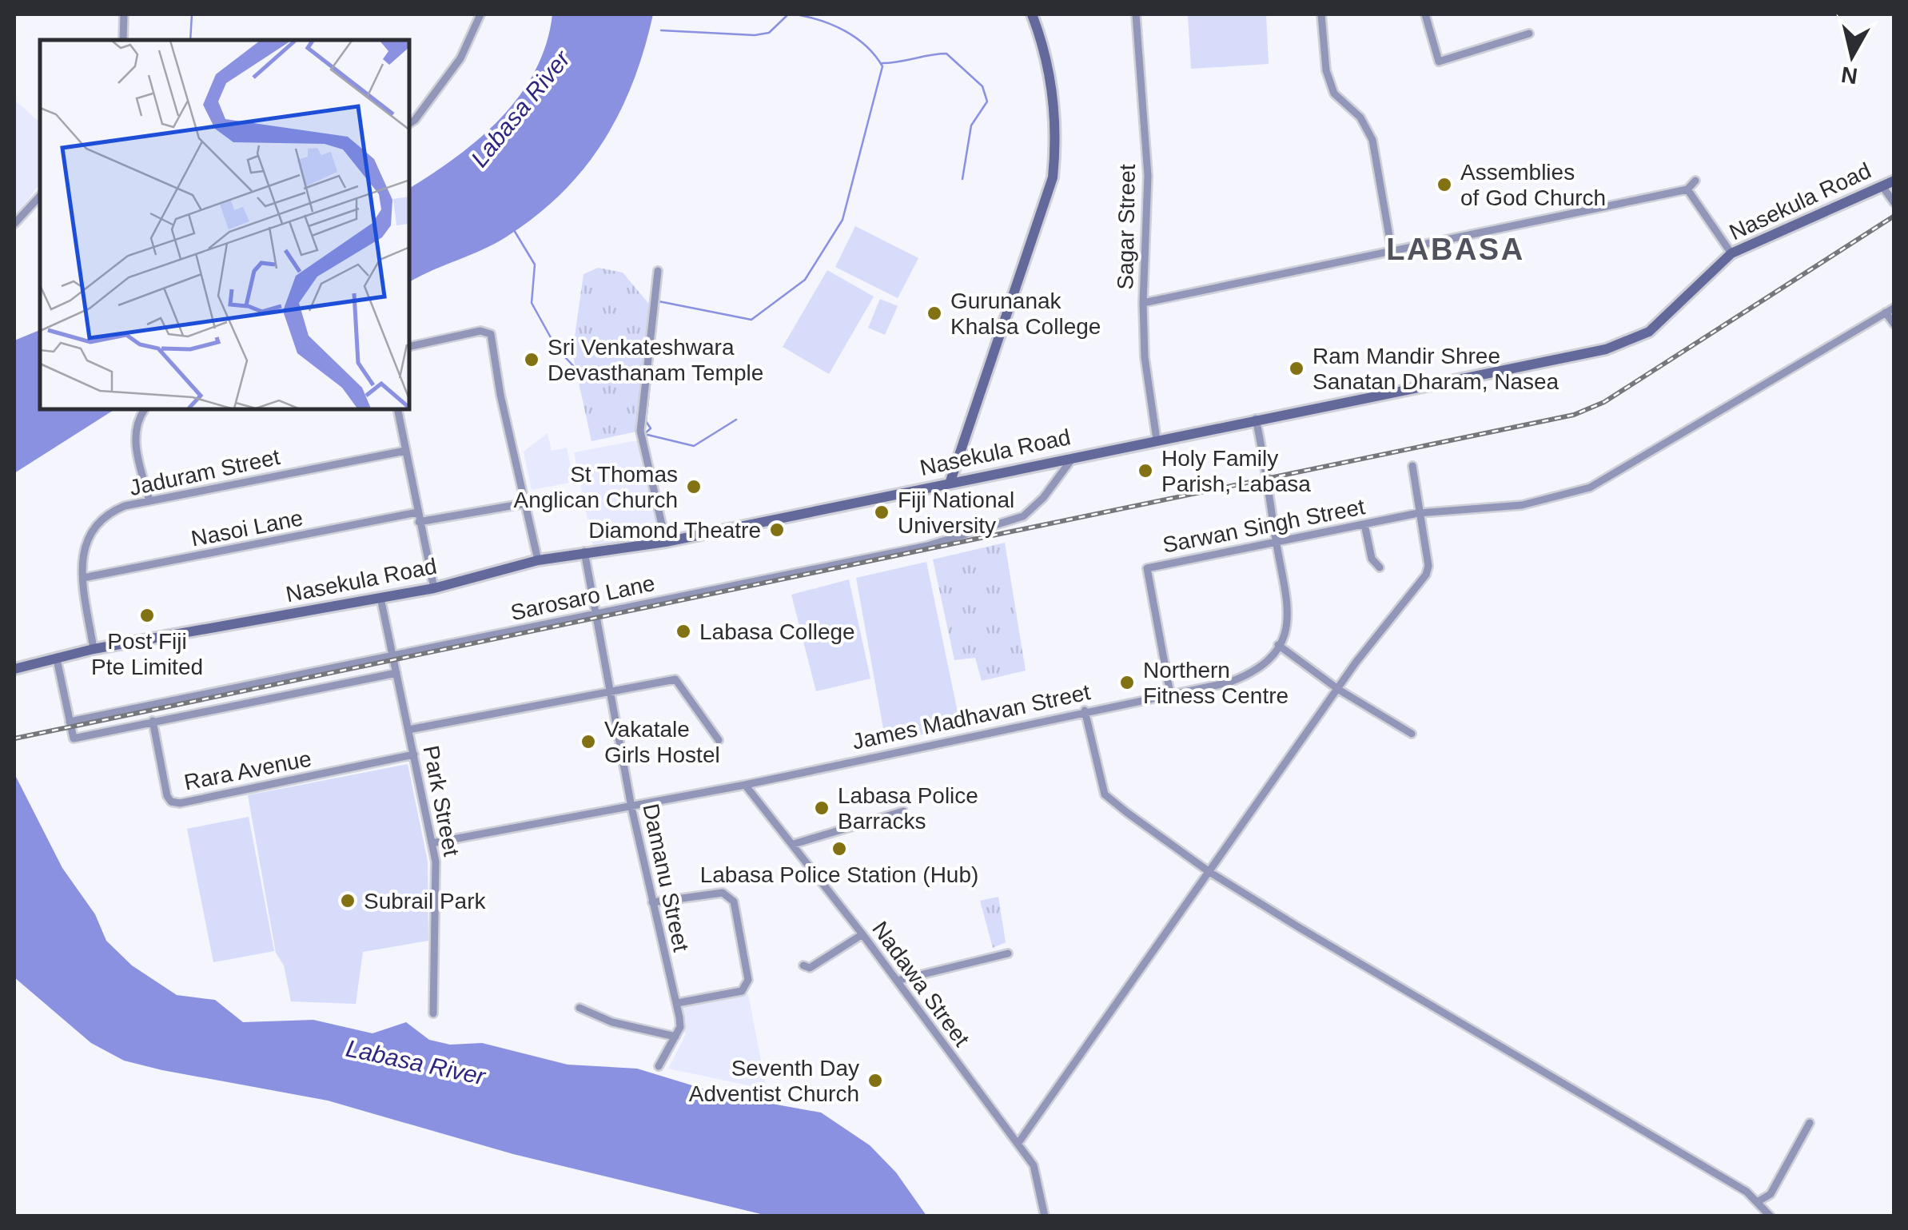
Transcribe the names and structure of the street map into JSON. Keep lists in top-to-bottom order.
{
  "streets": {
    "main road": ["Nasekula Road"],
    "street": [
      "Sagar Street",
      "Jaduram Street",
      "Sarwan Singh Street",
      "Nasoi Lane",
      "Sarosaro Lane",
      "James Madhavan Street",
      "Rara Avenue",
      "Park Street",
      "Damanu Street",
      "Nadawa Street"
    ]
  },
  "crossings": [
    ["Nasekula Road", "Sagar Street"],
    ["Nasekula Road", "Jaduram Street"],
    ["Nasekula Road", "Sarosaro Lane"],
    ["Nasekula Road", "James Madhavan Street"],
    ["Nasekula Road", "Park Street"],
    ["Nasekula Road", "Damanu Street"],
    ["Jaduram Street", "Nasoi Lane"],
    ["Sarwan Singh Street", "James Madhavan Street"],
    ["Sarosaro Lane", "Park Street"],
    ["Sarosaro Lane", "Damanu Street"],
    ["James Madhavan Street", "Park Street"],
    ["James Madhavan Street", "Damanu Street"],
    ["James Madhavan Street", "Nadawa Street"],
    ["Rara Avenue", "Park Street"]
  ],
  "districts": ["LABASA"],
  "water": ["Labasa River"],
  "places": [
    "Assemblies of God Church",
    "Gurunanak Khalsa College",
    "Sri Venkateshwara Devasthanam Temple",
    "Ram Mandir Shree Sanatan Dharam, Nasea",
    "Holy Family Parish, Labasa",
    "St Thomas Anglican Church",
    "Fiji National University",
    "Diamond Theatre",
    "Post Fiji Pte Limited",
    "Labasa College",
    "Northern Fitness Centre",
    "Vakatale Girls Hostel",
    "Labasa Police Barracks",
    "Labasa Police Station (Hub)",
    "Subrail Park",
    "Seventh Day Adventist Church"
  ],
  "north": "bottom"
}
